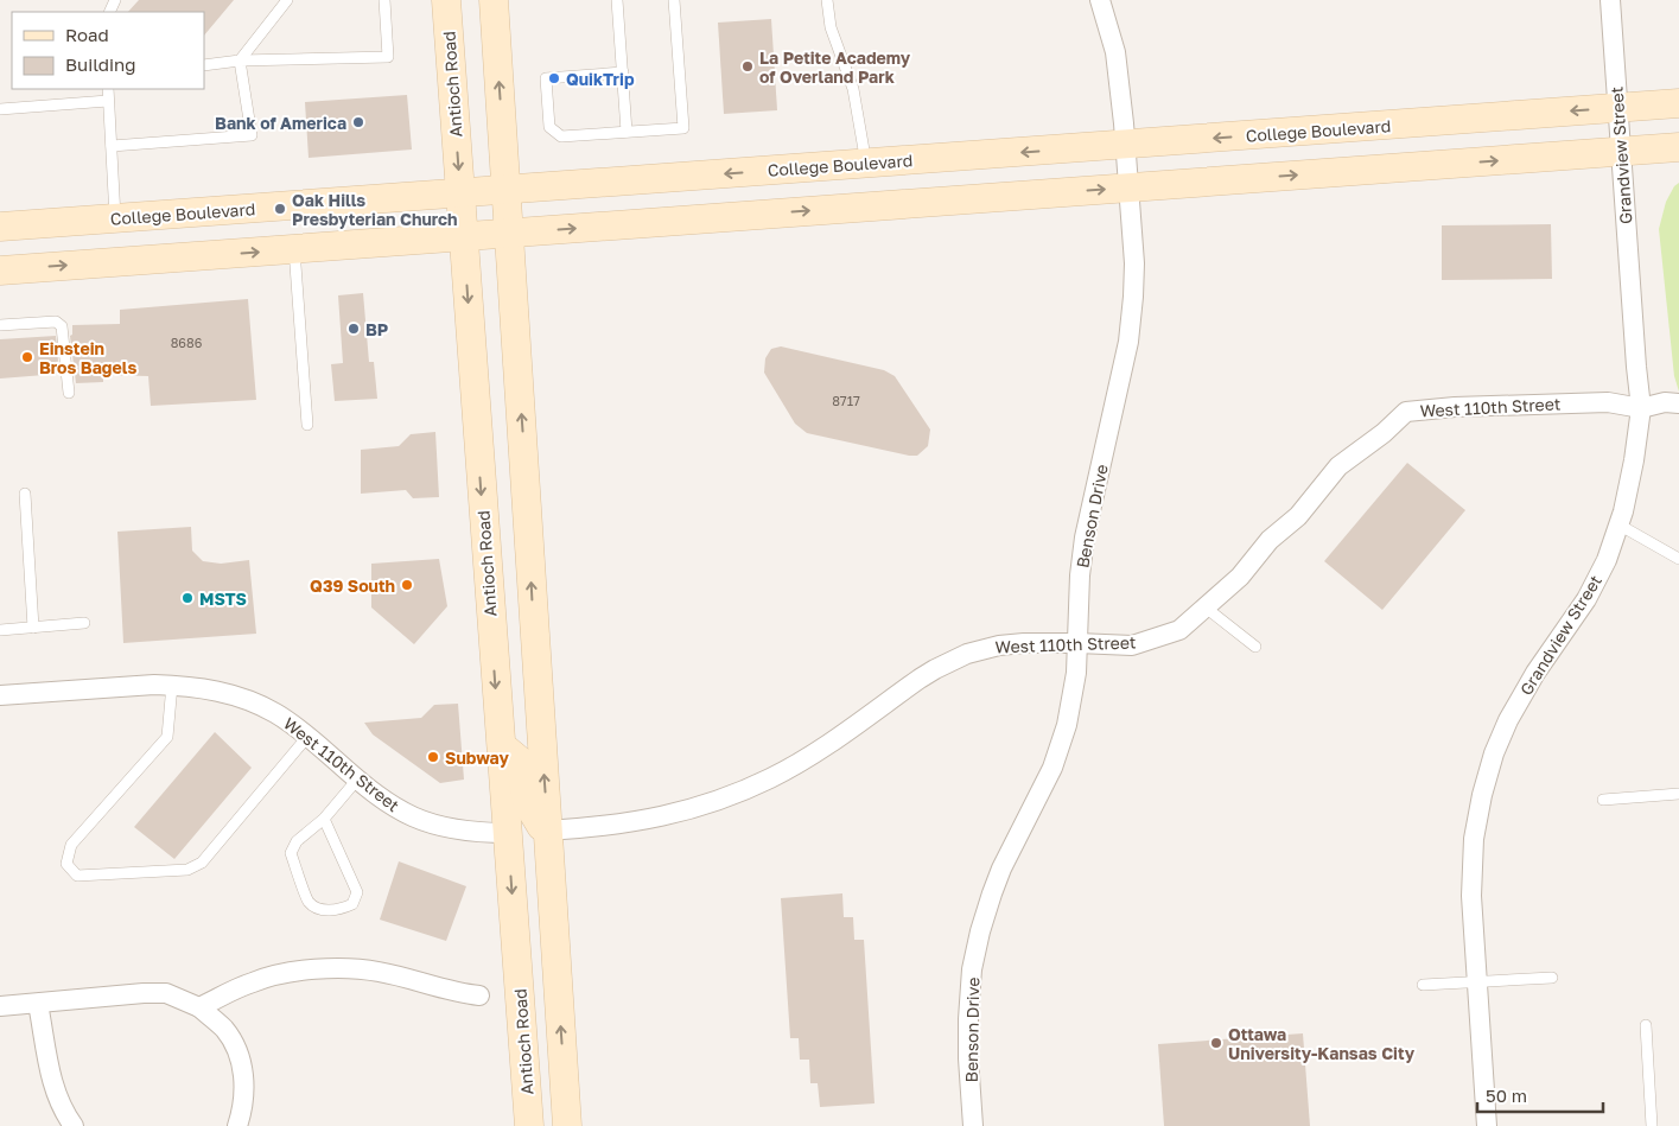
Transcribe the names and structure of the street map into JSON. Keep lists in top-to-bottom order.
{
  "streets": {
    "main road": ["Antioch Road", "College Boulevard"],
    "street": ["Grandview Street", "West 110th Street", "Benson Drive"]
  },
  "crossings": [
    ["Antioch Road", "College Boulevard"],
    ["Antioch Road", "West 110th Street"],
    ["College Boulevard", "Grandview Street"],
    ["College Boulevard", "Benson Drive"],
    ["Grandview Street", "West 110th Street"],
    ["West 110th Street", "Benson Drive"]
  ],
  "places": [
    "La Petite Academy of Overland Park",
    "QuikTrip",
    "Bank of America",
    "Oak Hills Presbyterian Church",
    "BP",
    "Einstein Bros Bagels",
    "Q39 South",
    "MSTS",
    "Subway",
    "Ottawa University-Kansas City"
  ],
  "house_numbers": ["8686", "8717"],
  "legend": ["Road", "Building"],
  "scale_bar": "50 m"
}
